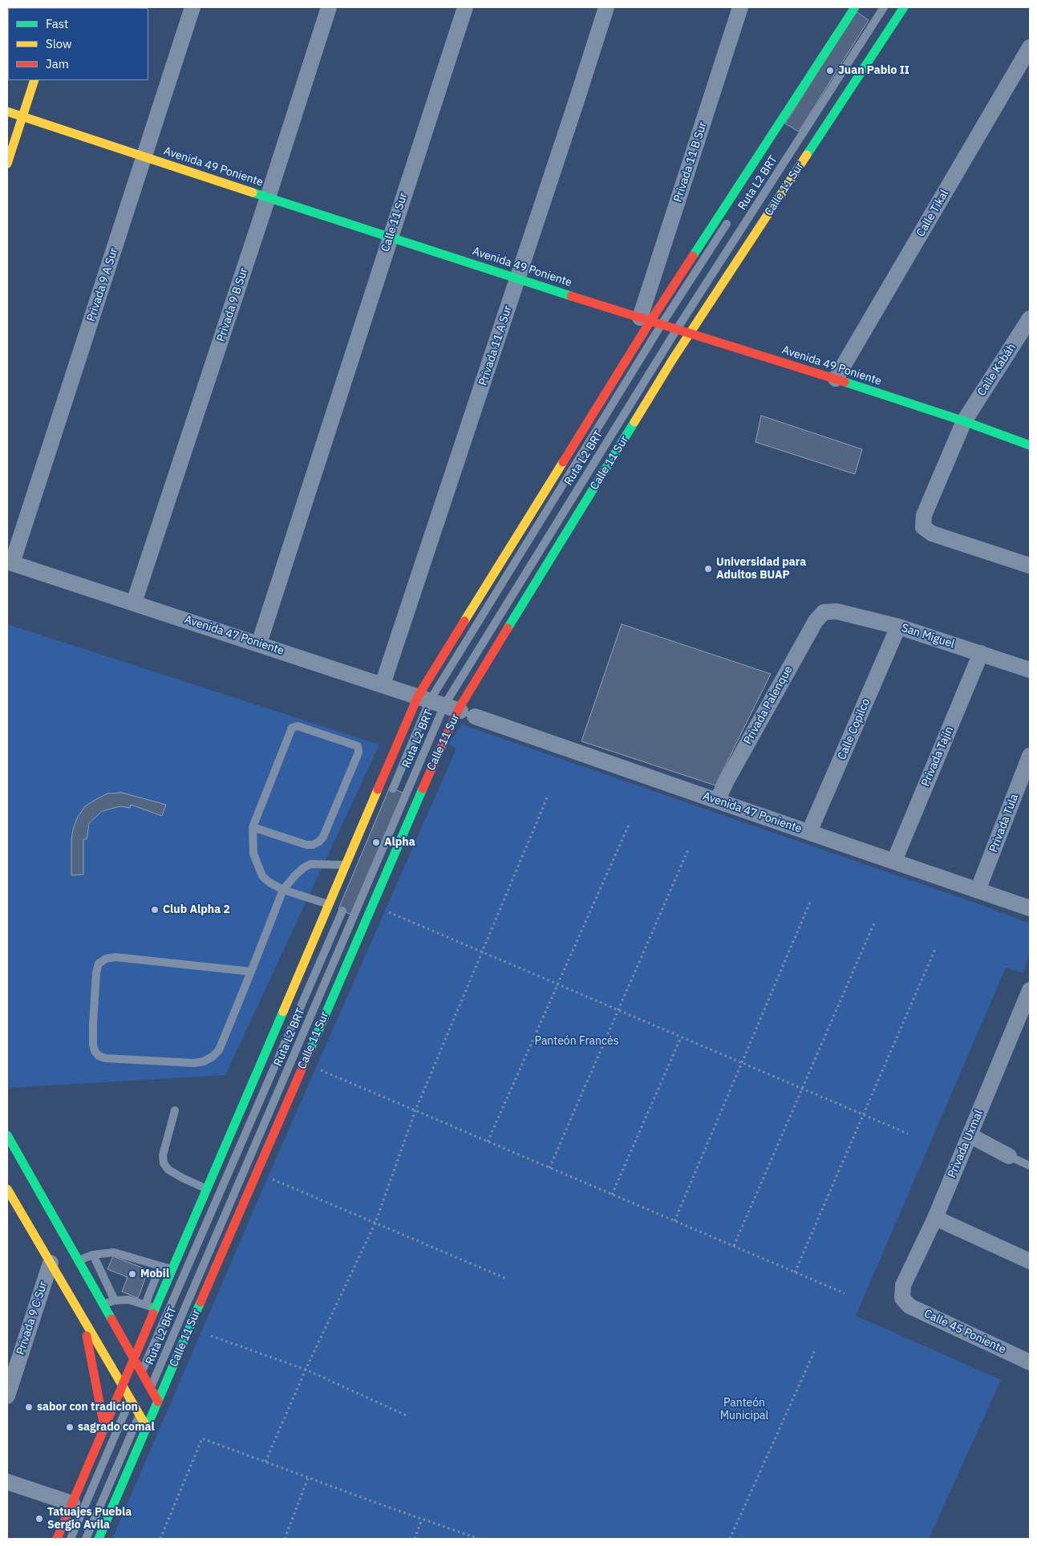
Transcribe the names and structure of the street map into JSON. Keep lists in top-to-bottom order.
{
  "streets": {
    "main road": ["Avenida 49 Poniente", "Calle 11 Sur"],
    "street": [
      "Privada 11 B Sur",
      "Calle Tikal",
      "Privada 9 A Sur",
      "Privada 9 B Sur",
      "Privada 11 A Sur",
      "Calle Kabáh",
      "Avenida 47 Poniente",
      "San Miguel",
      "Privada Palenque",
      "Calle Copilco",
      "Privada Tajín",
      "Privada Tula",
      "Privada Uxmal",
      "Privada 9 C Sur",
      "Calle 45 Poniente"
    ],
    "lane": ["Ruta L2 BRT"]
  },
  "crossings": [
    ["Privada 11 B Sur", "Avenida 49 Poniente"],
    ["Privada 11 B Sur", "Calle 11 Sur"],
    ["Avenida 49 Poniente", "Ruta L2 BRT"],
    ["Avenida 49 Poniente", "Calle 11 Sur"],
    ["Avenida 49 Poniente", "Calle Tikal"],
    ["Avenida 49 Poniente", "Privada 9 A Sur"],
    ["Avenida 49 Poniente", "Privada 9 B Sur"],
    ["Avenida 49 Poniente", "Privada 11 A Sur"],
    ["Avenida 49 Poniente", "Calle Kabáh"],
    ["Ruta L2 BRT", "Calle 11 Sur"],
    ["Ruta L2 BRT", "Avenida 47 Poniente"],
    ["Calle 11 Sur", "Avenida 47 Poniente"],
    ["Privada 9 A Sur", "Avenida 47 Poniente"],
    ["Privada 9 B Sur", "Avenida 47 Poniente"],
    ["Privada 11 A Sur", "Avenida 47 Poniente"],
    ["Avenida 47 Poniente", "Privada Palenque"],
    ["Avenida 47 Poniente", "Calle Copilco"],
    ["Avenida 47 Poniente", "Privada Tajín"],
    ["Avenida 47 Poniente", "Privada Tula"],
    ["San Miguel", "Privada Palenque"],
    ["San Miguel", "Calle Copilco"],
    ["San Miguel", "Privada Tajín"],
    ["Privada Uxmal", "Calle 45 Poniente"]
  ],
  "parks": ["Panteón Francés", "Panteón Municipal"],
  "places": [
    "Juan Pablo II",
    "Universidad para Adultos BUAP",
    "Alpha",
    "Club Alpha 2",
    "Mobil",
    "sabor con tradicion",
    "sagrado comal",
    "Tatuajes Puebla Sergio Avila"
  ],
  "legend": ["Fast", "Slow", "Jam"]
}
